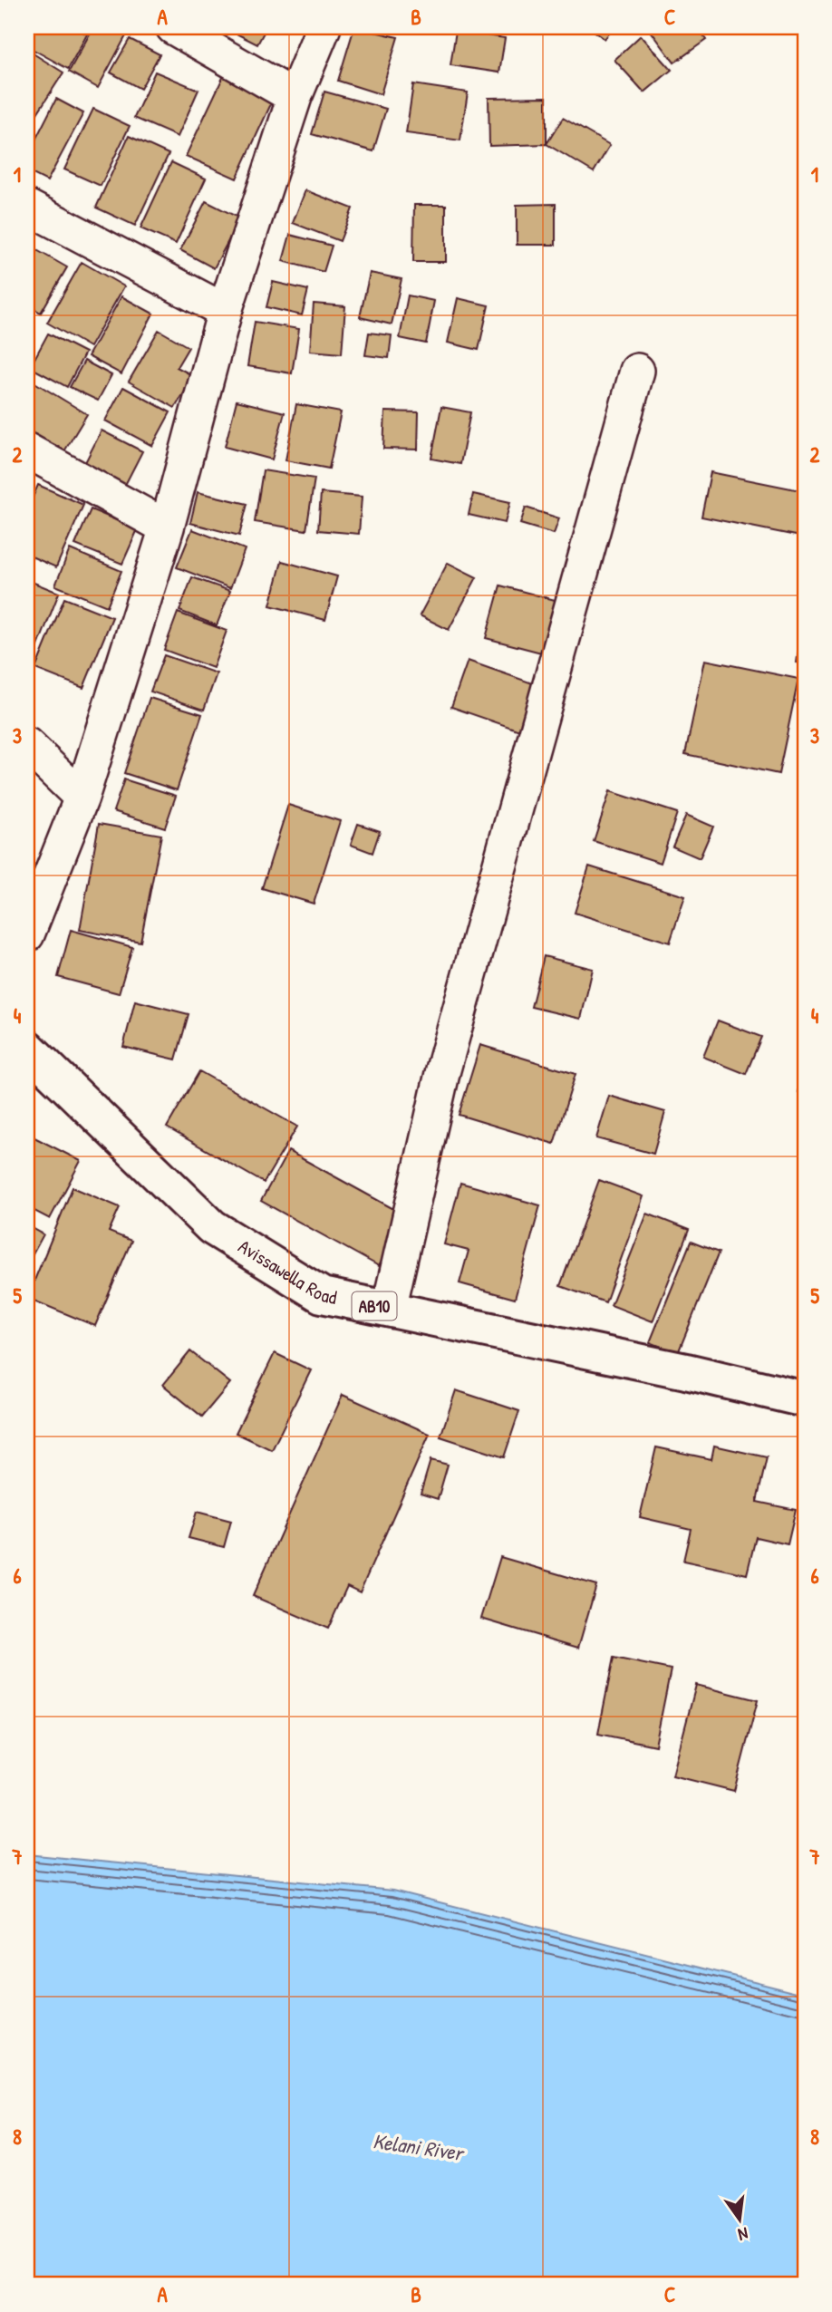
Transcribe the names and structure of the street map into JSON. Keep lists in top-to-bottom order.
{
  "streets": {
    "main road": ["Avissawella Road", "AB10"]
  },
  "water": ["Kelani River"],
  "north": "bottom",
  "grid": {
    "columns": ["A", "B", "C"],
    "rows": [
      "1",
      "2",
      "3",
      "4",
      "5",
      "6",
      "7",
      "8"
    ]
  }
}
